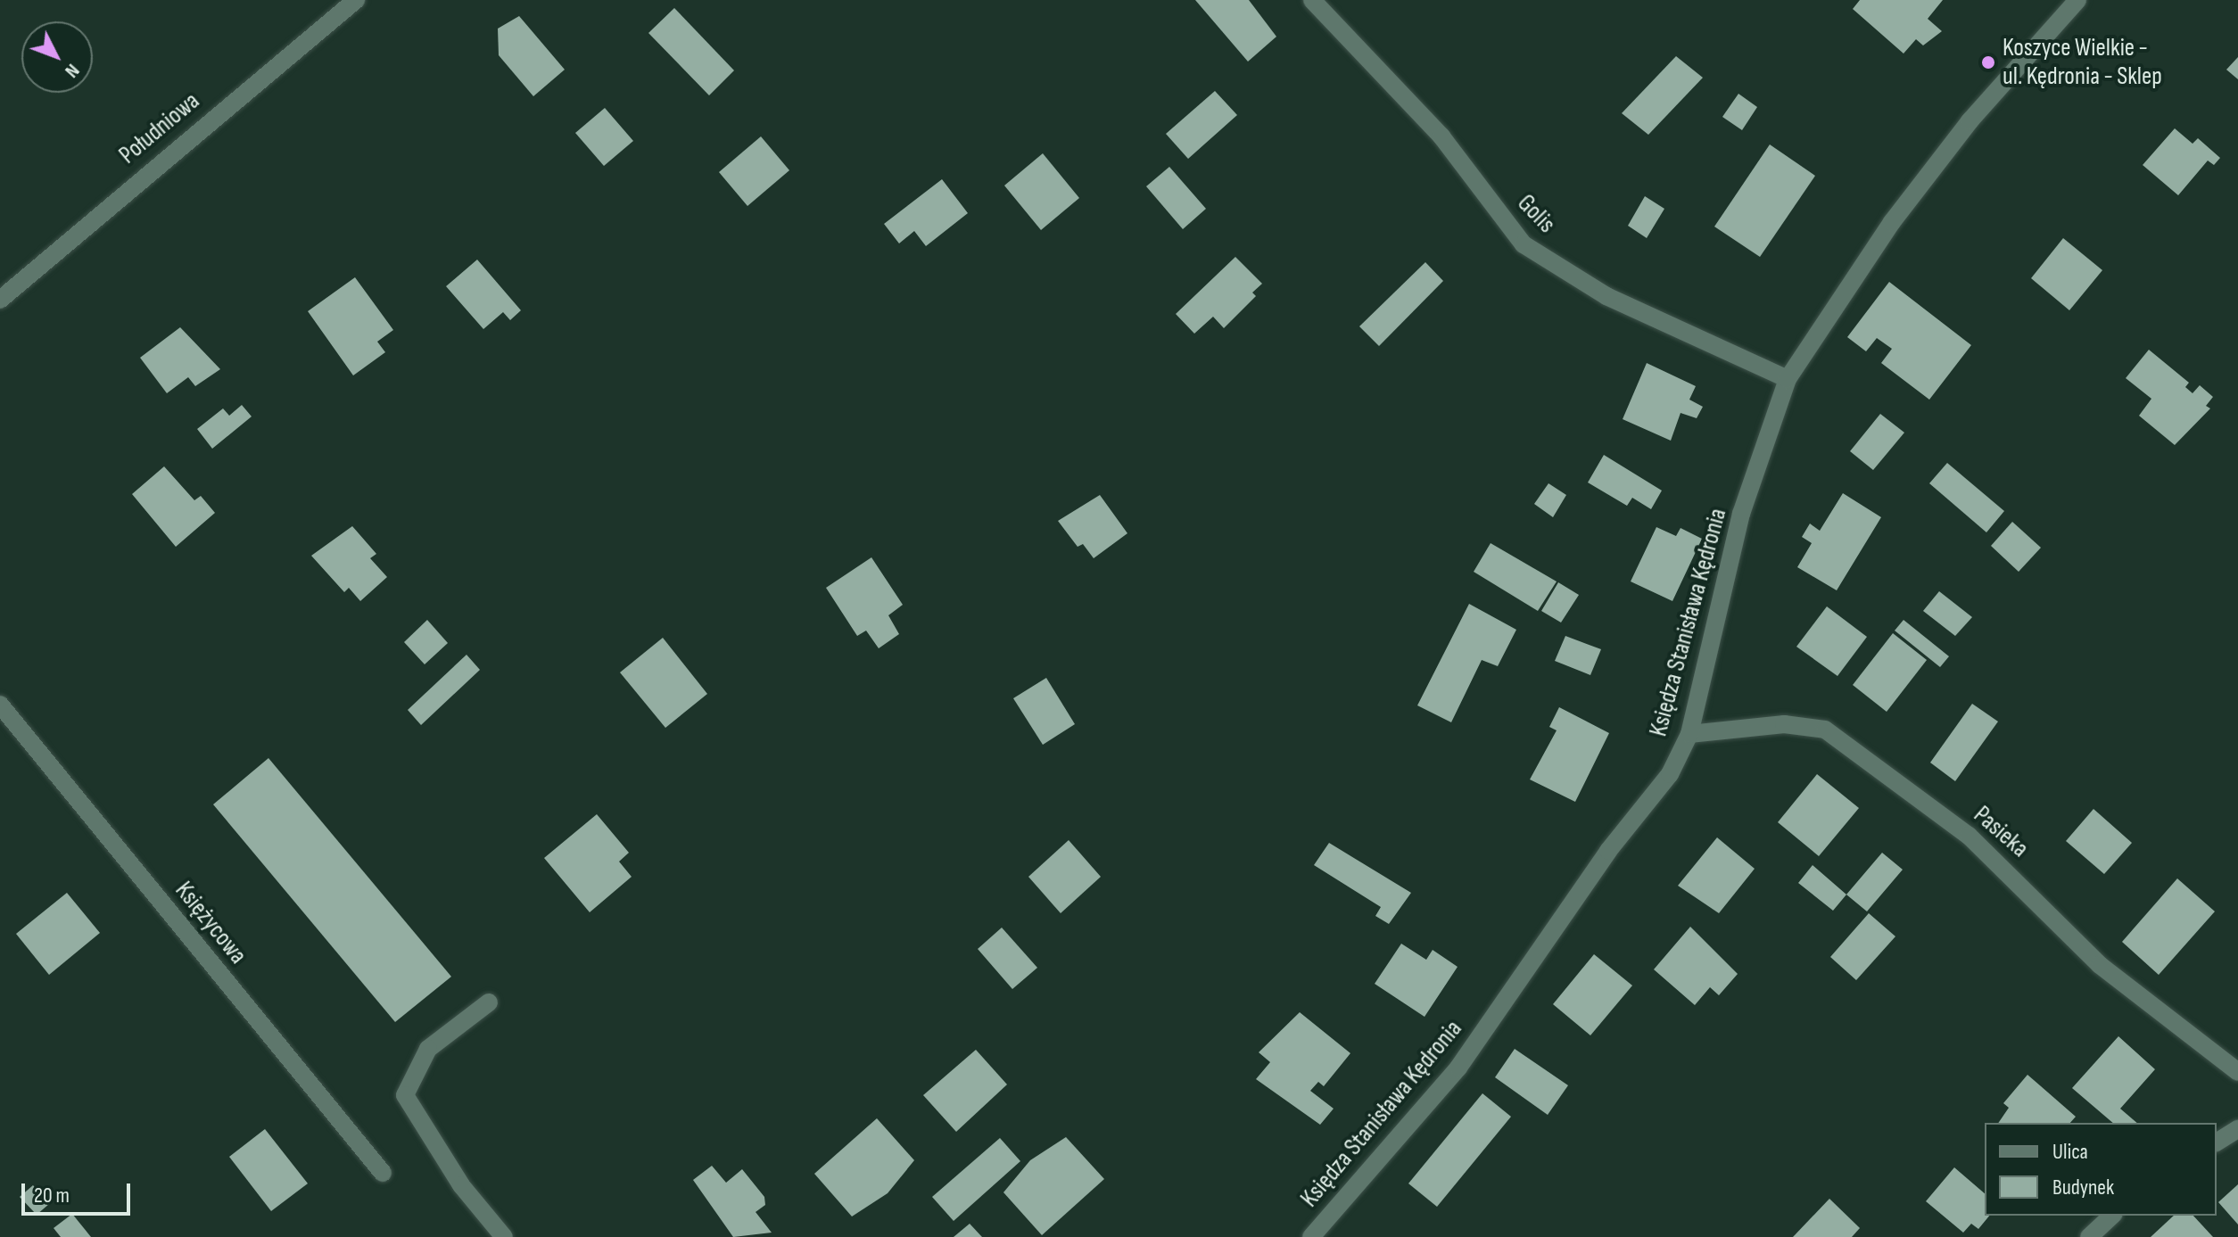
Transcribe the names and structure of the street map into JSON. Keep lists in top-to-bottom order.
{
  "streets": {
    "street": [
      "Południowa",
      "Golis",
      "Księdza Stanisława Kędronia",
      "Pasieka",
      "Księżycowa"
    ]
  },
  "crossings": [
    ["Golis", "Księdza Stanisława Kędronia"],
    ["Księdza Stanisława Kędronia", "Pasieka"]
  ],
  "places": ["Koszyce Wielkie - ul. Kędronia - Sklep"],
  "legend": ["Ulica", "Budynek"],
  "scale_bar": "20 m",
  "north": "bottom right"
}
